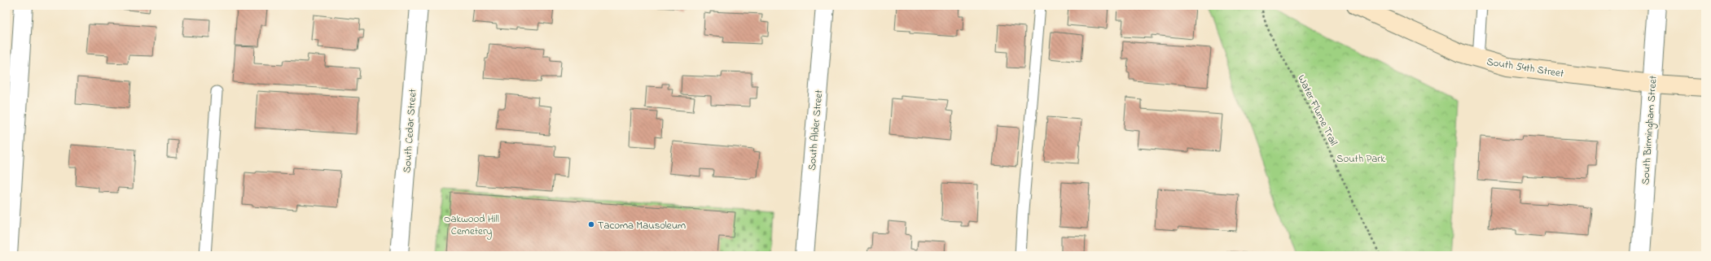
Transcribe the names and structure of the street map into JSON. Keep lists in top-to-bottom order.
{
  "streets": {
    "street": [
      "South 54th Street",
      "South Alder Street",
      "South Birmingham Street",
      "South Cedar Street"
    ],
    "path": ["Water Flume Trail"]
  },
  "crossings": [
    ["South 54th Street", "South Birmingham Street"]
  ],
  "parks": ["South Park", "Oakwood Hill Cemetery"],
  "places": ["Tacoma Mausoleum"]
}
